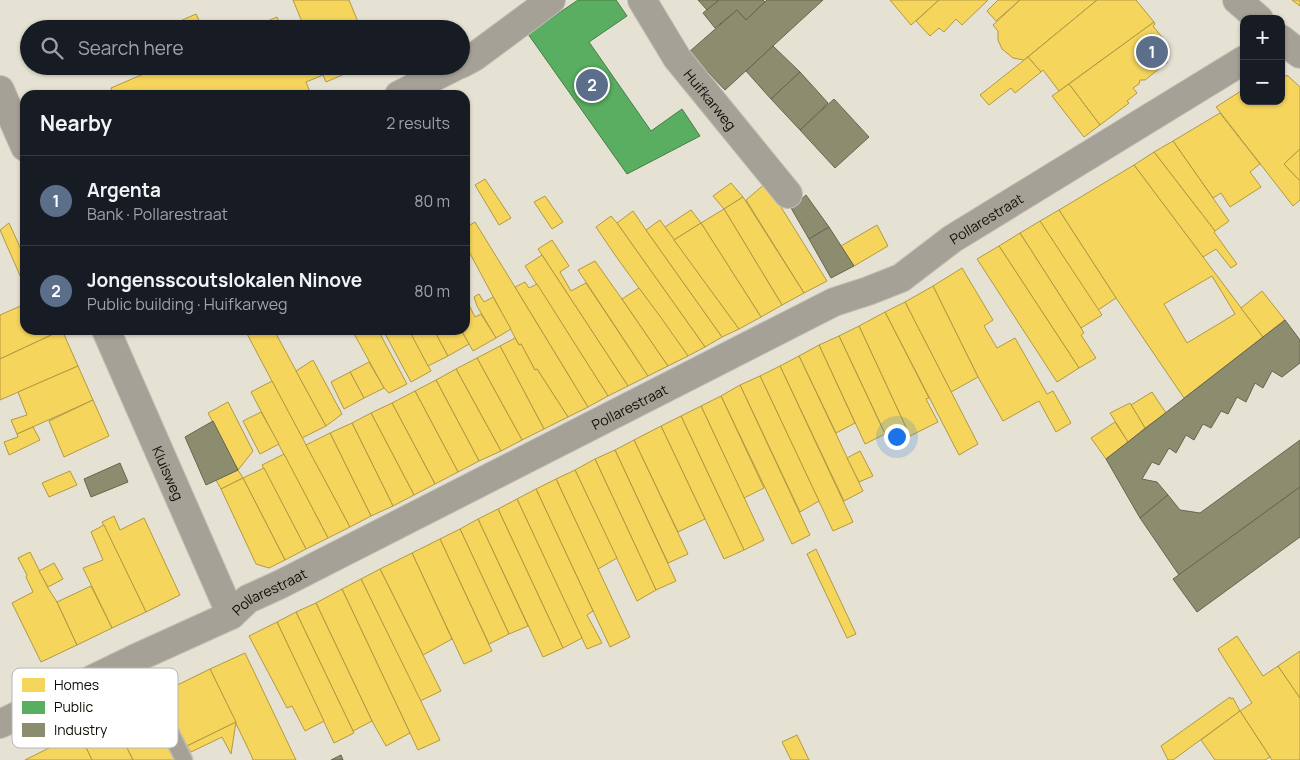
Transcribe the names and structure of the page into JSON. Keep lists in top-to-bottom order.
{
  "streets": {
    "street": ["Huifkarweg", "Pollarestraat", "Kluisweg"]
  },
  "crossings": [
    ["Pollarestraat", "Kluisweg"]
  ],
  "legend": ["Homes", "Public", "Industry"],
  "page": {
    "map_buttons": ["+", "−"],
    "search": "Search here",
    "pins": ["1", "2"],
    "heading": ["Nearby", "2 results"],
    "list": [
      {
        "mark": "1",
        "name": "Argenta",
        "note": "Bank · Pollarestraat",
        "value": "80 m"
      },
      {
        "mark": "2",
        "name": "Jongensscoutslokalen Ninove",
        "note": "Public building · Huifkarweg",
        "value": "80 m"
      }
    ]
  }
}
